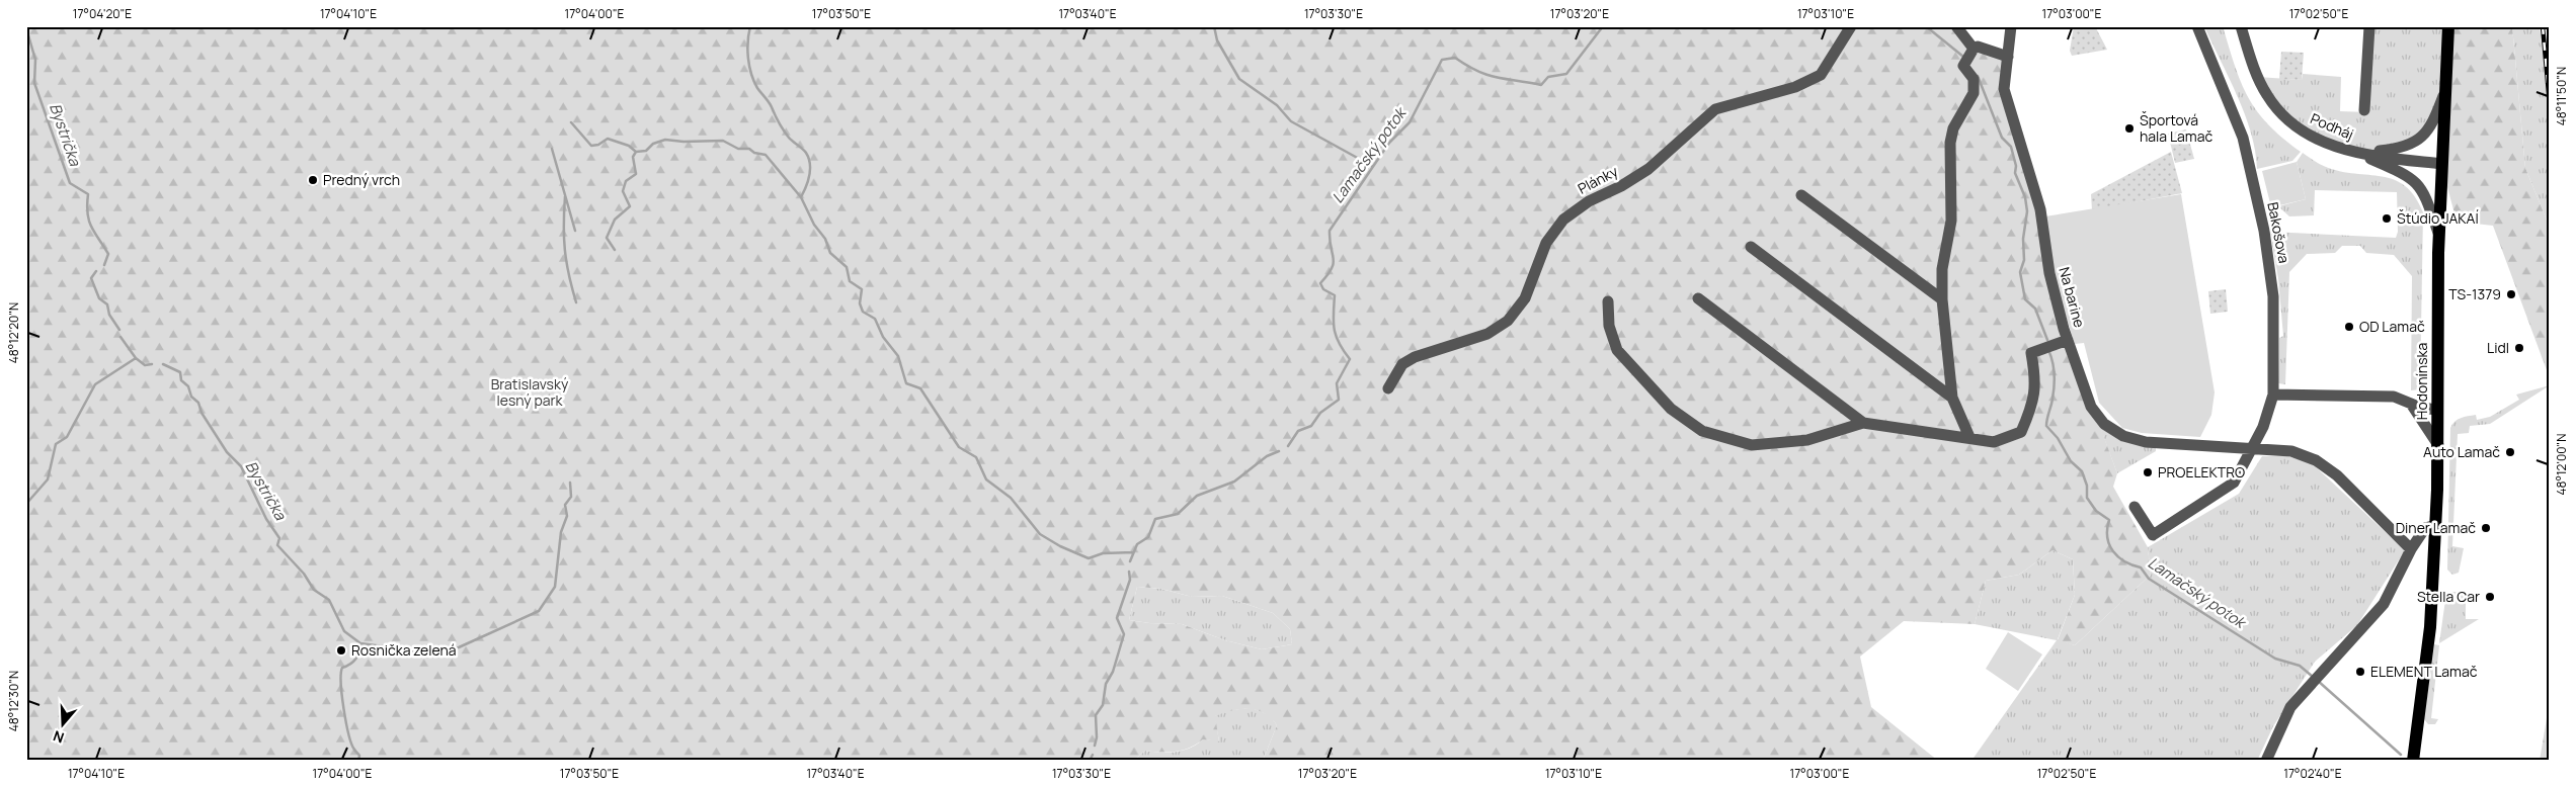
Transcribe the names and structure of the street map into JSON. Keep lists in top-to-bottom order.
{
  "streets": {
    "main road": ["Hodonínska"],
    "street": [
      "Podháj",
      "Plánky",
      "Bakošova",
      "Na barine"
    ]
  },
  "crossings": [
    ["Podháj", "Hodonínska"],
    ["Bakošova", "Na barine"]
  ],
  "water": ["Bystrička", "Lamačský potok"],
  "parks": ["Bratislavský lesný park"],
  "places": [
    "Športová hala Lamač",
    "Predný vrch",
    "Štúdio JAKAÍ",
    "TS-1379",
    "OD Lamač",
    "Lidl",
    "Auto Lamač",
    "PROELEKTRO",
    "Diner Lamač",
    "Stella Car",
    "Rosnička zelená",
    "ELEMENT Lamač"
  ],
  "north": "bottom",
  "coordinates": [
    "17°04'20\"E",
    "17°04'10\"E",
    "17°04'00\"E",
    "17°03'50\"E",
    "17°03'40\"E",
    "17°03'30\"E",
    "17°03'20\"E",
    "17°03'10\"E",
    "17°03'00\"E",
    "17°02'50\"E",
    "48°11'50\"N",
    "48°12'20\"N",
    "48°12'00\"N",
    "48°12'30\"N",
    "17°02'40\"E"
  ]
}
